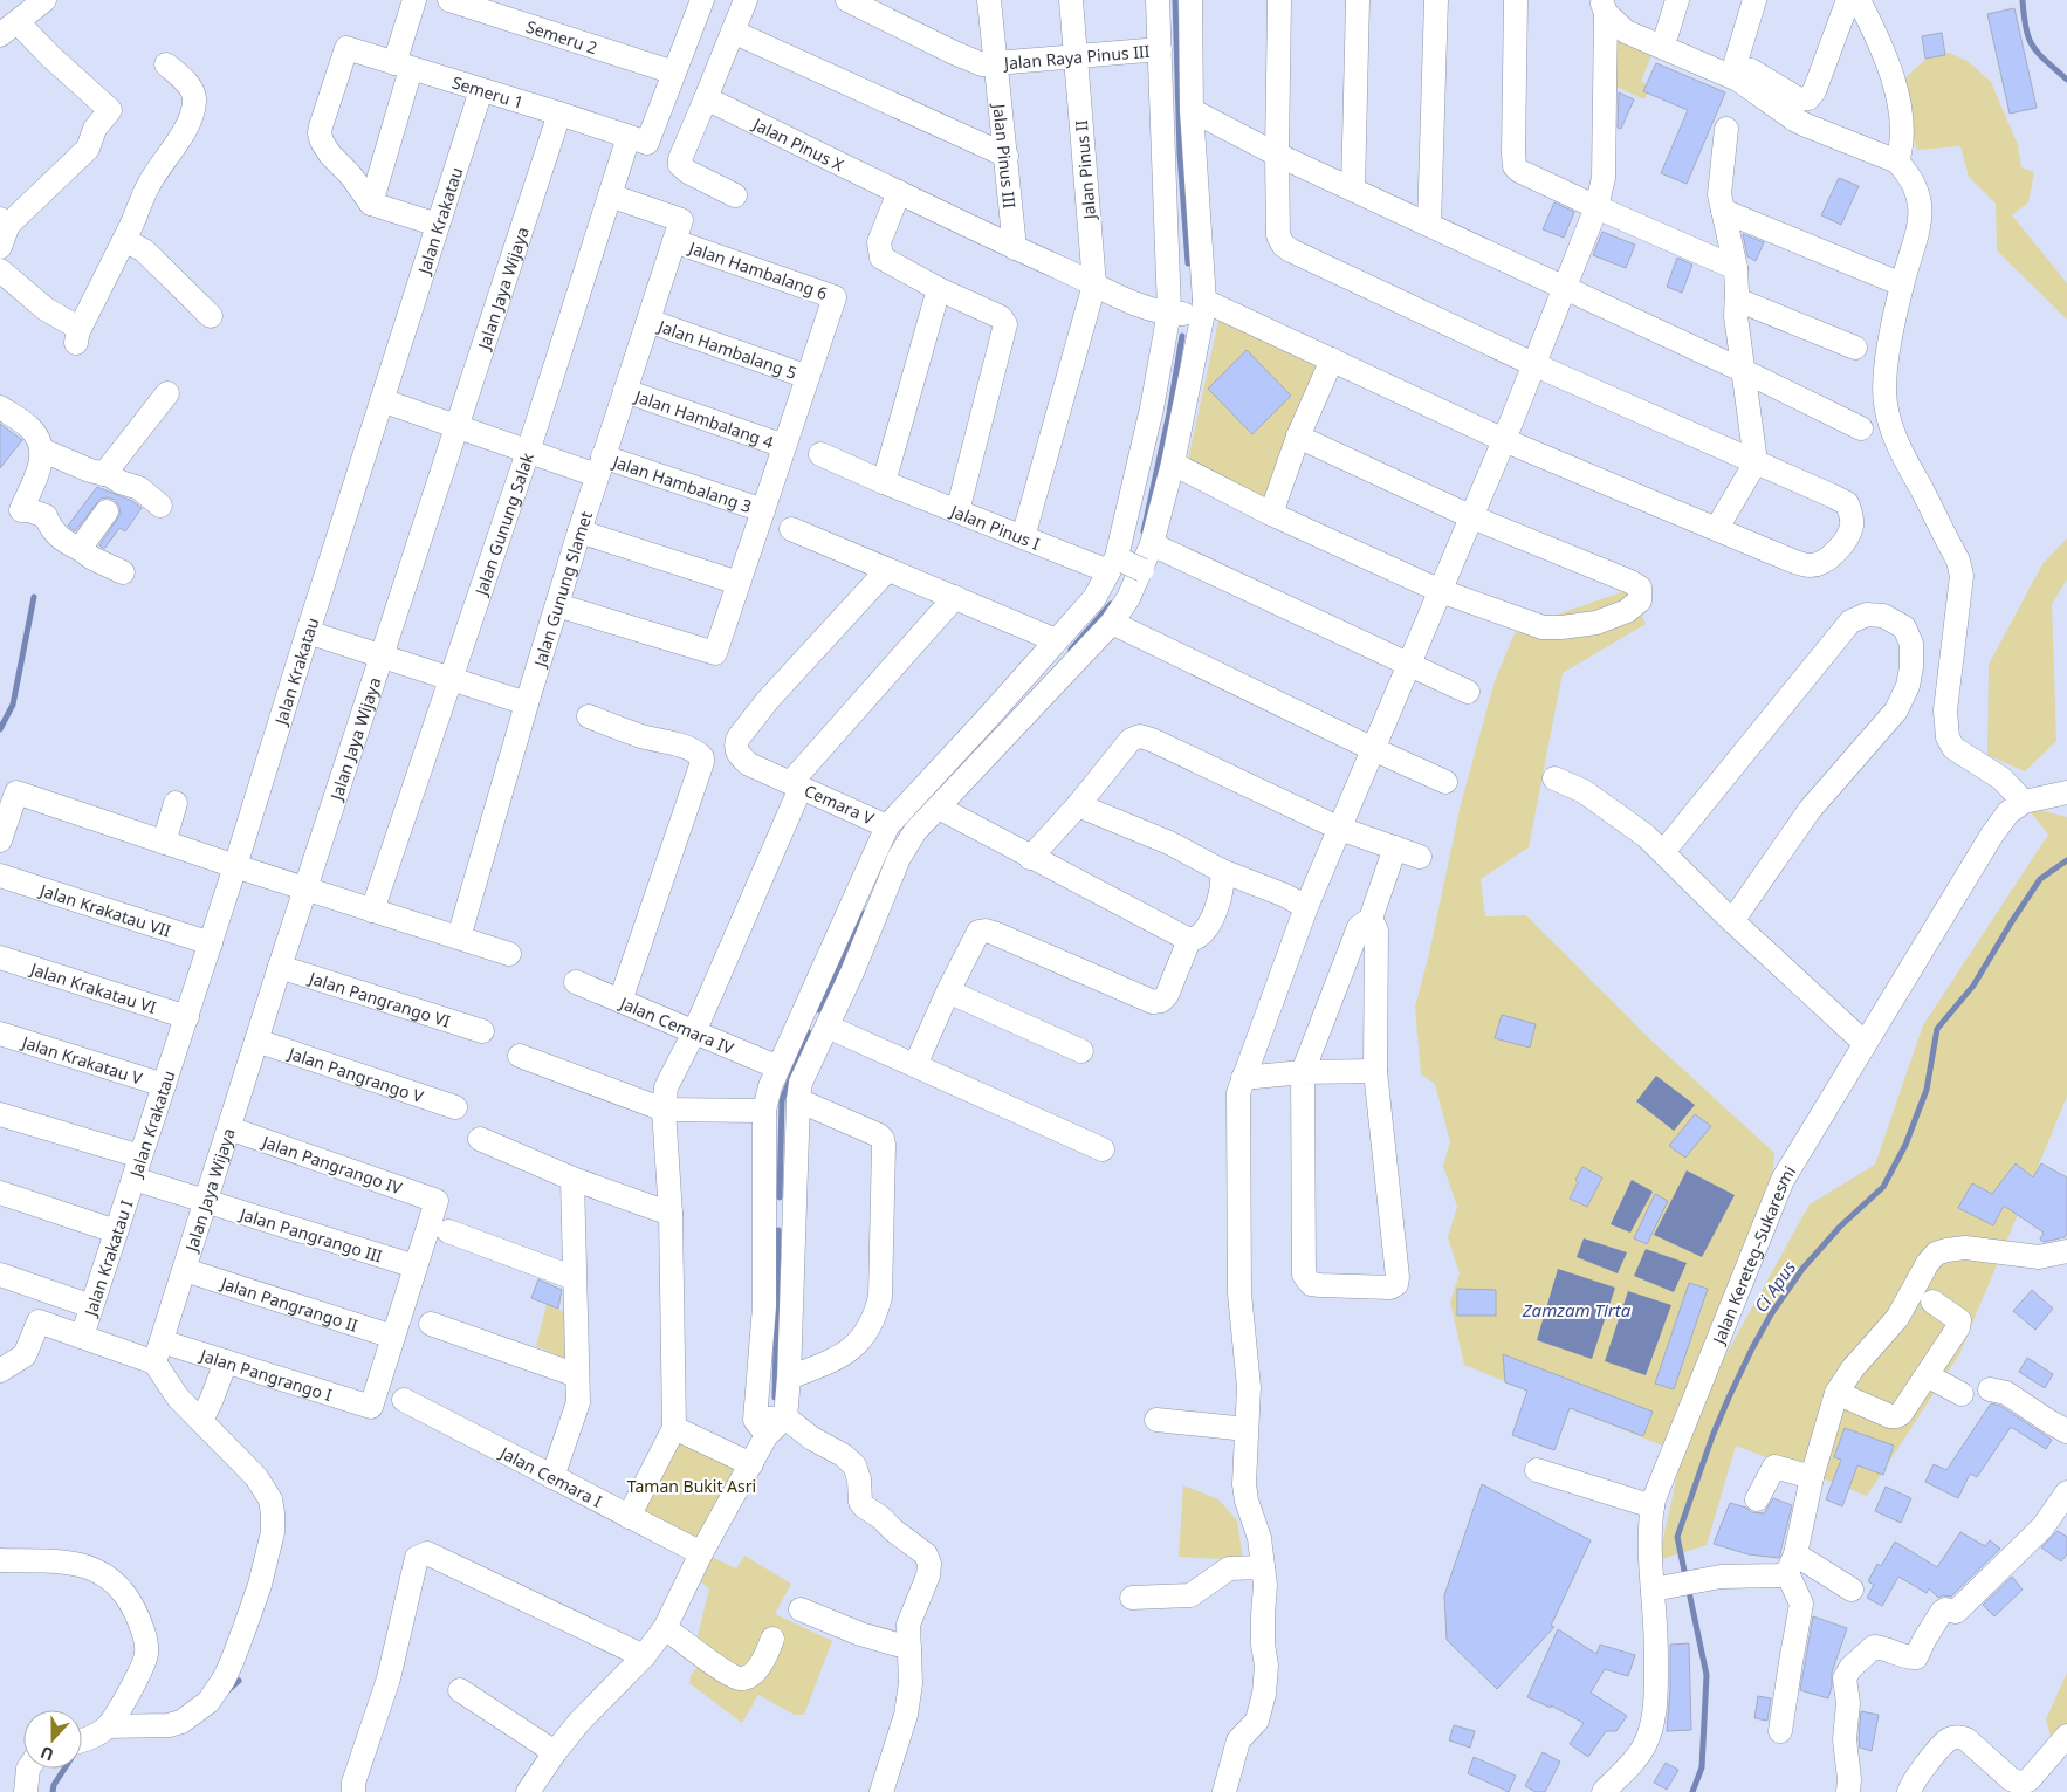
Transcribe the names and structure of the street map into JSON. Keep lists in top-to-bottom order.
{
  "streets": {
    "street": [
      "Semeru 2",
      "Jalan Raya Pinus III",
      "Semeru 1",
      "Jalan Pinus X",
      "Jalan Pinus III",
      "Jalan Pinus II",
      "Jalan Krakatau",
      "Jalan Hambalang 6",
      "Jalan Jaya Wijaya",
      "Jalan Hambalang 5",
      "Jalan Hambalang 4",
      "Jalan Hambalang 3",
      "Jalan Gunung Salak",
      "Jalan Pinus I",
      "Jalan Gunung Slamet",
      "Cemara V",
      "Jalan Krakatau VII",
      "Jalan Krakatau VI",
      "Jalan Pangrango VI",
      "Jalan Cemara IV",
      "Jalan Krakatau V",
      "Jalan Pangrango V",
      "Jalan Pangrango IV",
      "Jalan Pangrango III",
      "Jalan Kereteg–Sukaresmi",
      "Jalan Krakatau I",
      "Jalan Pangrango II",
      "Jalan Pangrango I",
      "Jalan Cemara I"
    ]
  },
  "crossings": [
    ["Jalan Raya Pinus III", "Jalan Pinus III"],
    ["Jalan Raya Pinus III", "Jalan Pinus II"],
    ["Semeru 1", "Jalan Krakatau"],
    ["Semeru 1", "Jalan Jaya Wijaya"],
    ["Semeru 1", "Jalan Gunung Salak"],
    ["Jalan Pinus X", "Jalan Pinus III"],
    ["Jalan Pinus X", "Jalan Pinus II"],
    ["Jalan Krakatau", "Jalan Jaya Wijaya"],
    ["Jalan Krakatau", "Jalan Hambalang 3"],
    ["Jalan Krakatau", "Jalan Krakatau VII"],
    ["Jalan Krakatau", "Jalan Krakatau VI"],
    ["Jalan Krakatau", "Jalan Krakatau V"],
    ["Jalan Krakatau", "Jalan Pangrango III"],
    ["Jalan Krakatau", "Jalan Krakatau I"],
    ["Jalan Hambalang 6", "Jalan Hambalang 5"],
    ["Jalan Hambalang 6", "Jalan Gunung Salak"],
    ["Jalan Hambalang 6", "Jalan Gunung Slamet"],
    ["Jalan Jaya Wijaya", "Jalan Hambalang 3"],
    ["Jalan Jaya Wijaya", "Jalan Pangrango VI"],
    ["Jalan Jaya Wijaya", "Jalan Pangrango V"],
    ["Jalan Jaya Wijaya", "Jalan Pangrango IV"],
    ["Jalan Jaya Wijaya", "Jalan Pangrango III"],
    ["Jalan Jaya Wijaya", "Jalan Pangrango II"],
    ["Jalan Jaya Wijaya", "Jalan Pangrango I"],
    ["Jalan Hambalang 5", "Jalan Gunung Slamet"],
    ["Jalan Hambalang 4", "Jalan Gunung Slamet"],
    ["Jalan Hambalang 3", "Jalan Gunung Salak"],
    ["Jalan Hambalang 3", "Jalan Gunung Slamet"],
    ["Jalan Pangrango IV", "Jalan Pangrango III"],
    ["Jalan Krakatau I", "Jalan Pangrango I"],
    ["Jalan Pangrango II", "Jalan Pangrango I"]
  ],
  "water": ["Ci Apus", "Zamzam Tirta"],
  "parks": ["Taman Bukit Asri"],
  "north": "bottom"
}
